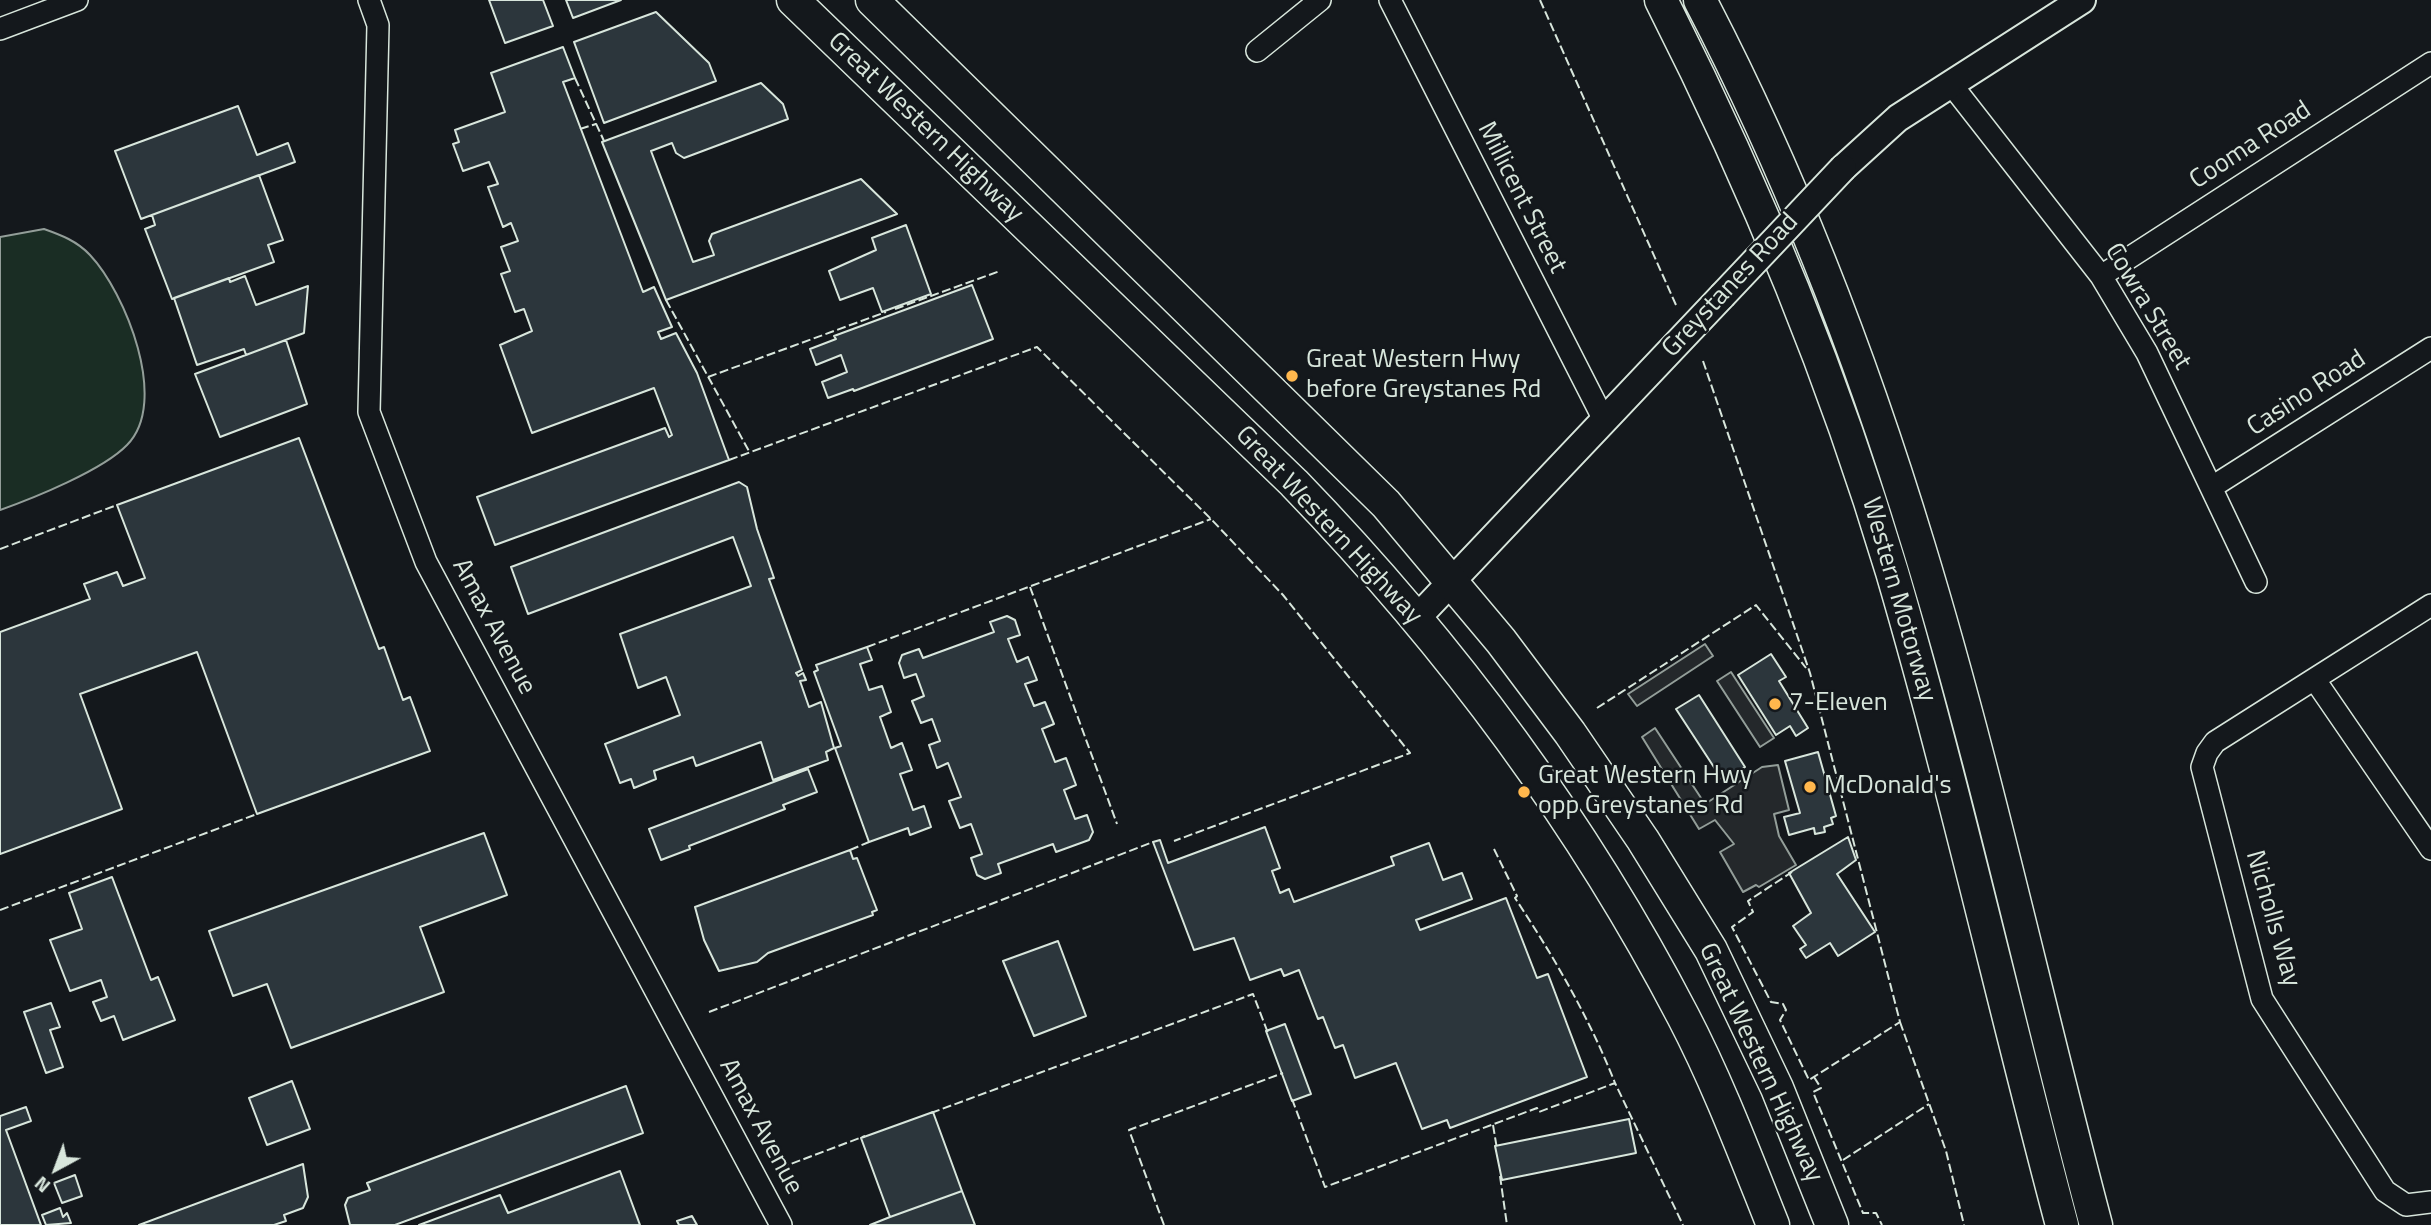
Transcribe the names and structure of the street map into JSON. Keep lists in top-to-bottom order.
{
  "streets": {
    "highway": ["Great Western Highway", "Western Motorway"],
    "main road": ["Greystanes Road"],
    "street": [
      "Cooma Road",
      "Millicent Street",
      "Cowra Street",
      "Casino Road",
      "Amax Avenue",
      "Nicholls Way"
    ]
  },
  "crossings": [
    ["Great Western Highway", "Greystanes Road"],
    ["Cooma Road", "Cowra Street"],
    ["Millicent Street", "Greystanes Road"],
    ["Greystanes Road", "Cowra Street"],
    ["Cowra Street", "Casino Road"]
  ],
  "places": [
    "Great Western Hwy before Greystanes Rd",
    "7-Eleven",
    "McDonald's",
    "Great Western Hwy opp Greystanes Rd"
  ],
  "north": "bottom left"
}
